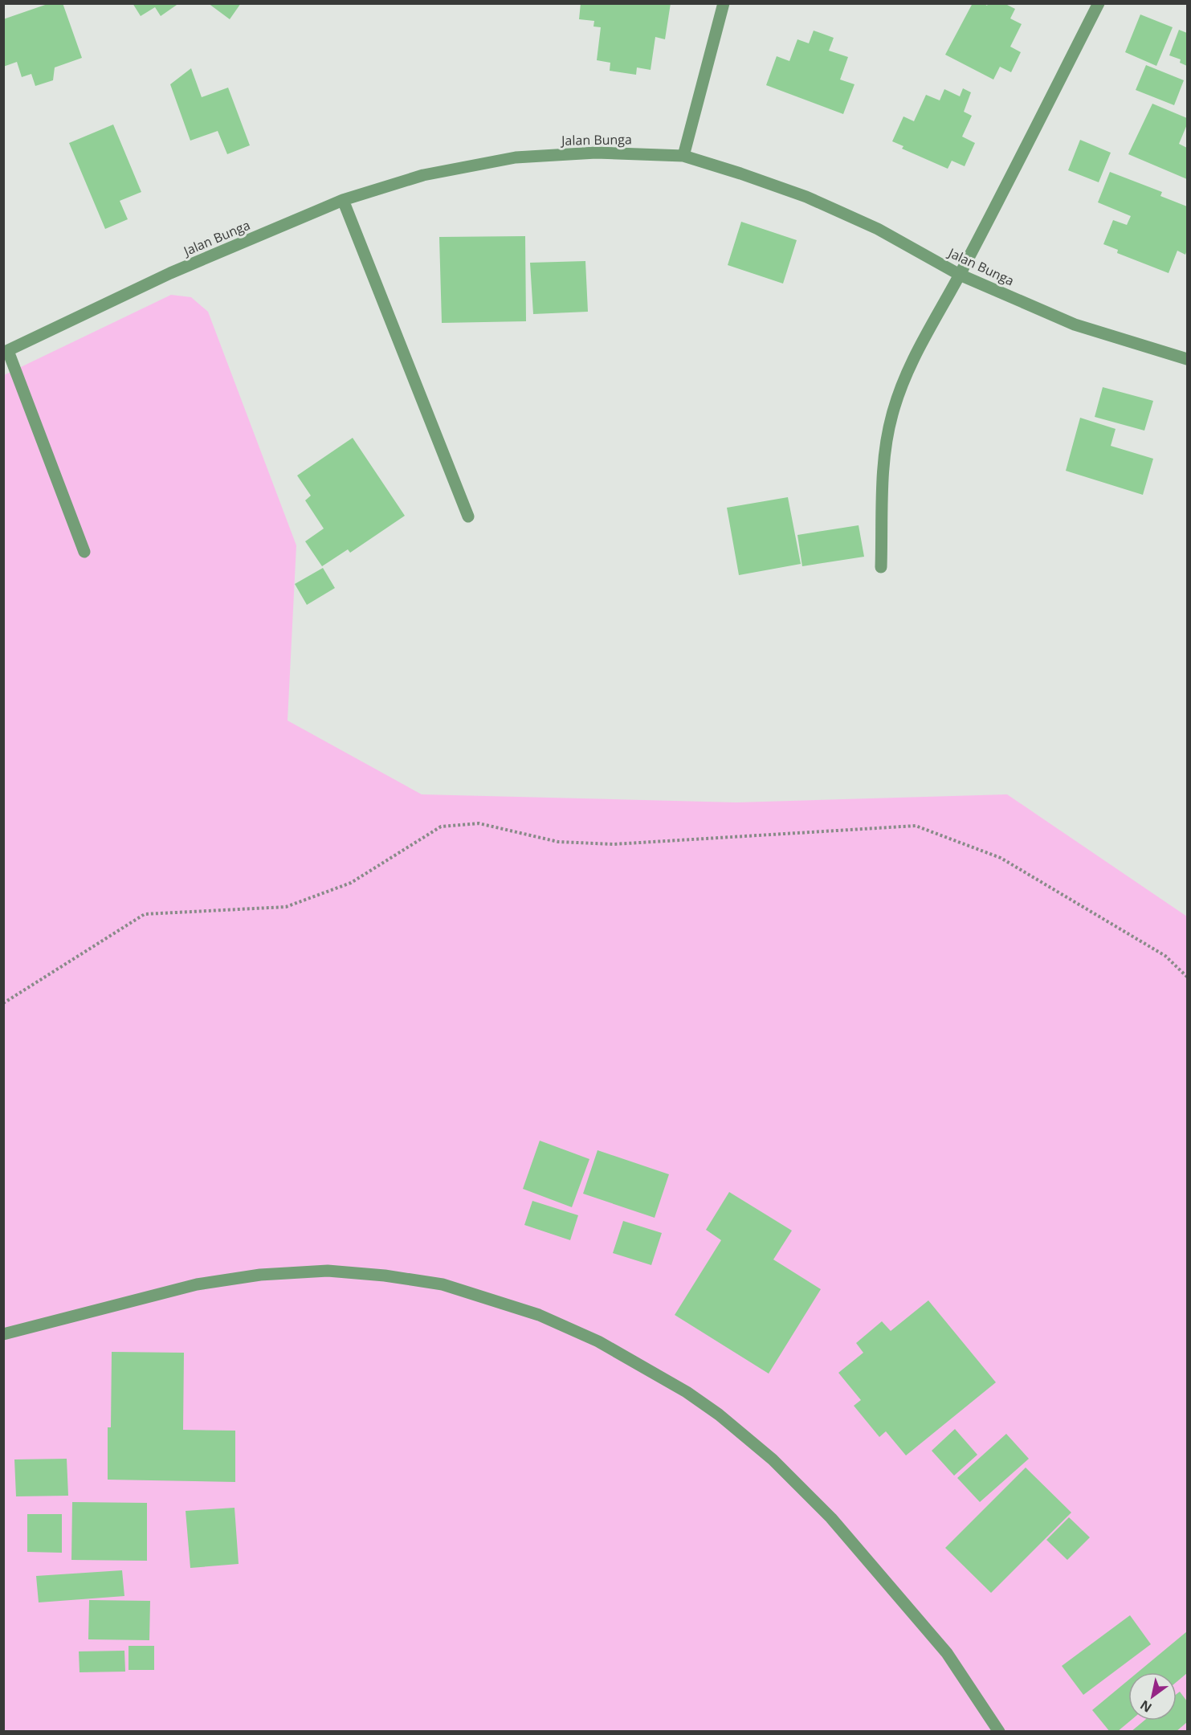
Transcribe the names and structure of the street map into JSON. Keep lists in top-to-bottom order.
{
  "streets": {
    "street": ["Jalan Bunga"]
  },
  "north": "bottom left"
}
